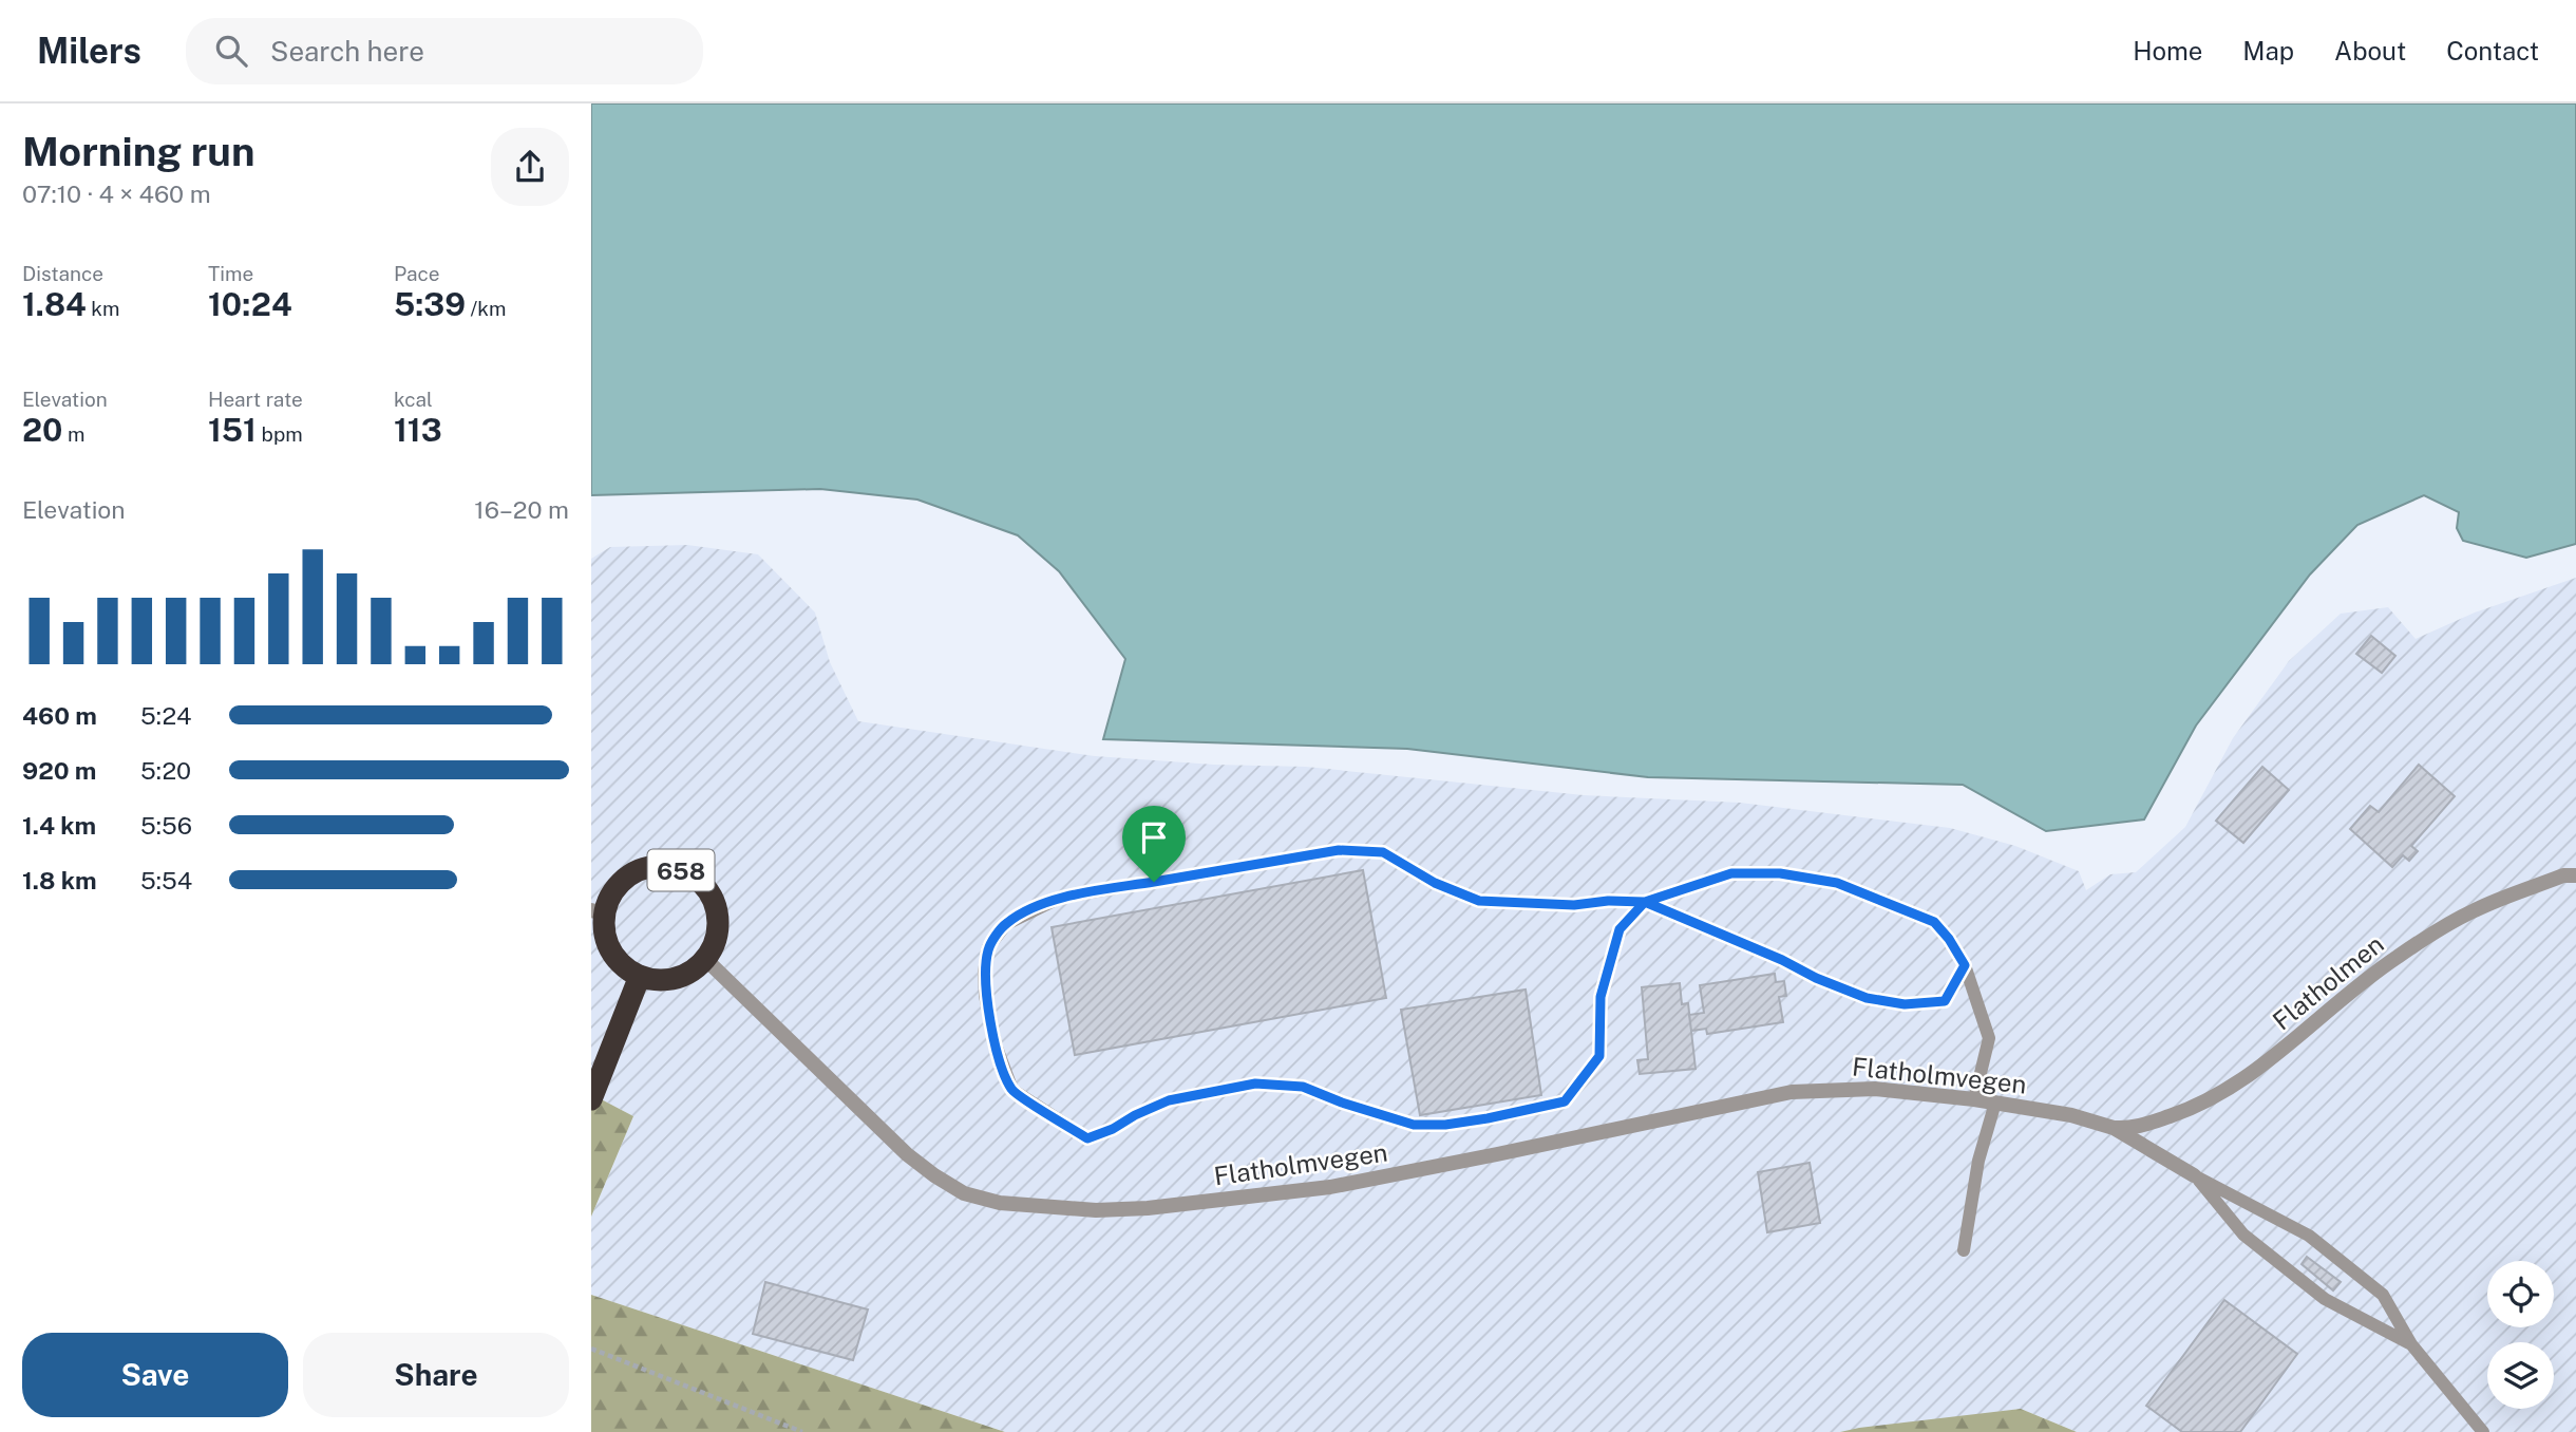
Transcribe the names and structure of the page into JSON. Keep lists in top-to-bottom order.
{
  "streets": {
    "highway": ["658"],
    "street": ["Flatholmen", "Flatholmvegen"]
  },
  "crossings": [
    ["658", "Flatholmvegen"],
    ["Flatholmen", "Flatholmvegen"]
  ],
  "page": {
    "header": "Milers",
    "search": "Search here",
    "nav": [
      "Home",
      "Map",
      "About",
      "Contact"
    ],
    "heading": ["Morning run", "07:10 · 4 × 460 m"],
    "stats": [
      ["Distance", "1.84 km"],
      ["Time", "10:24"],
      ["Pace", "5:39 /km"],
      ["Elevation", "20 m"],
      ["Heart rate", "151 bpm"],
      ["kcal", "113"]
    ],
    "chart": ["Elevation", "16–20 m"],
    "list": [
      {
        "name": "460 m",
        "note": "5:24"
      },
      {
        "name": "920 m",
        "note": "5:20"
      },
      {
        "name": "1.4 km",
        "note": "5:56"
      },
      {
        "name": "1.8 km",
        "note": "5:54"
      }
    ],
    "buttons": ["Save", "Share"]
  }
}
